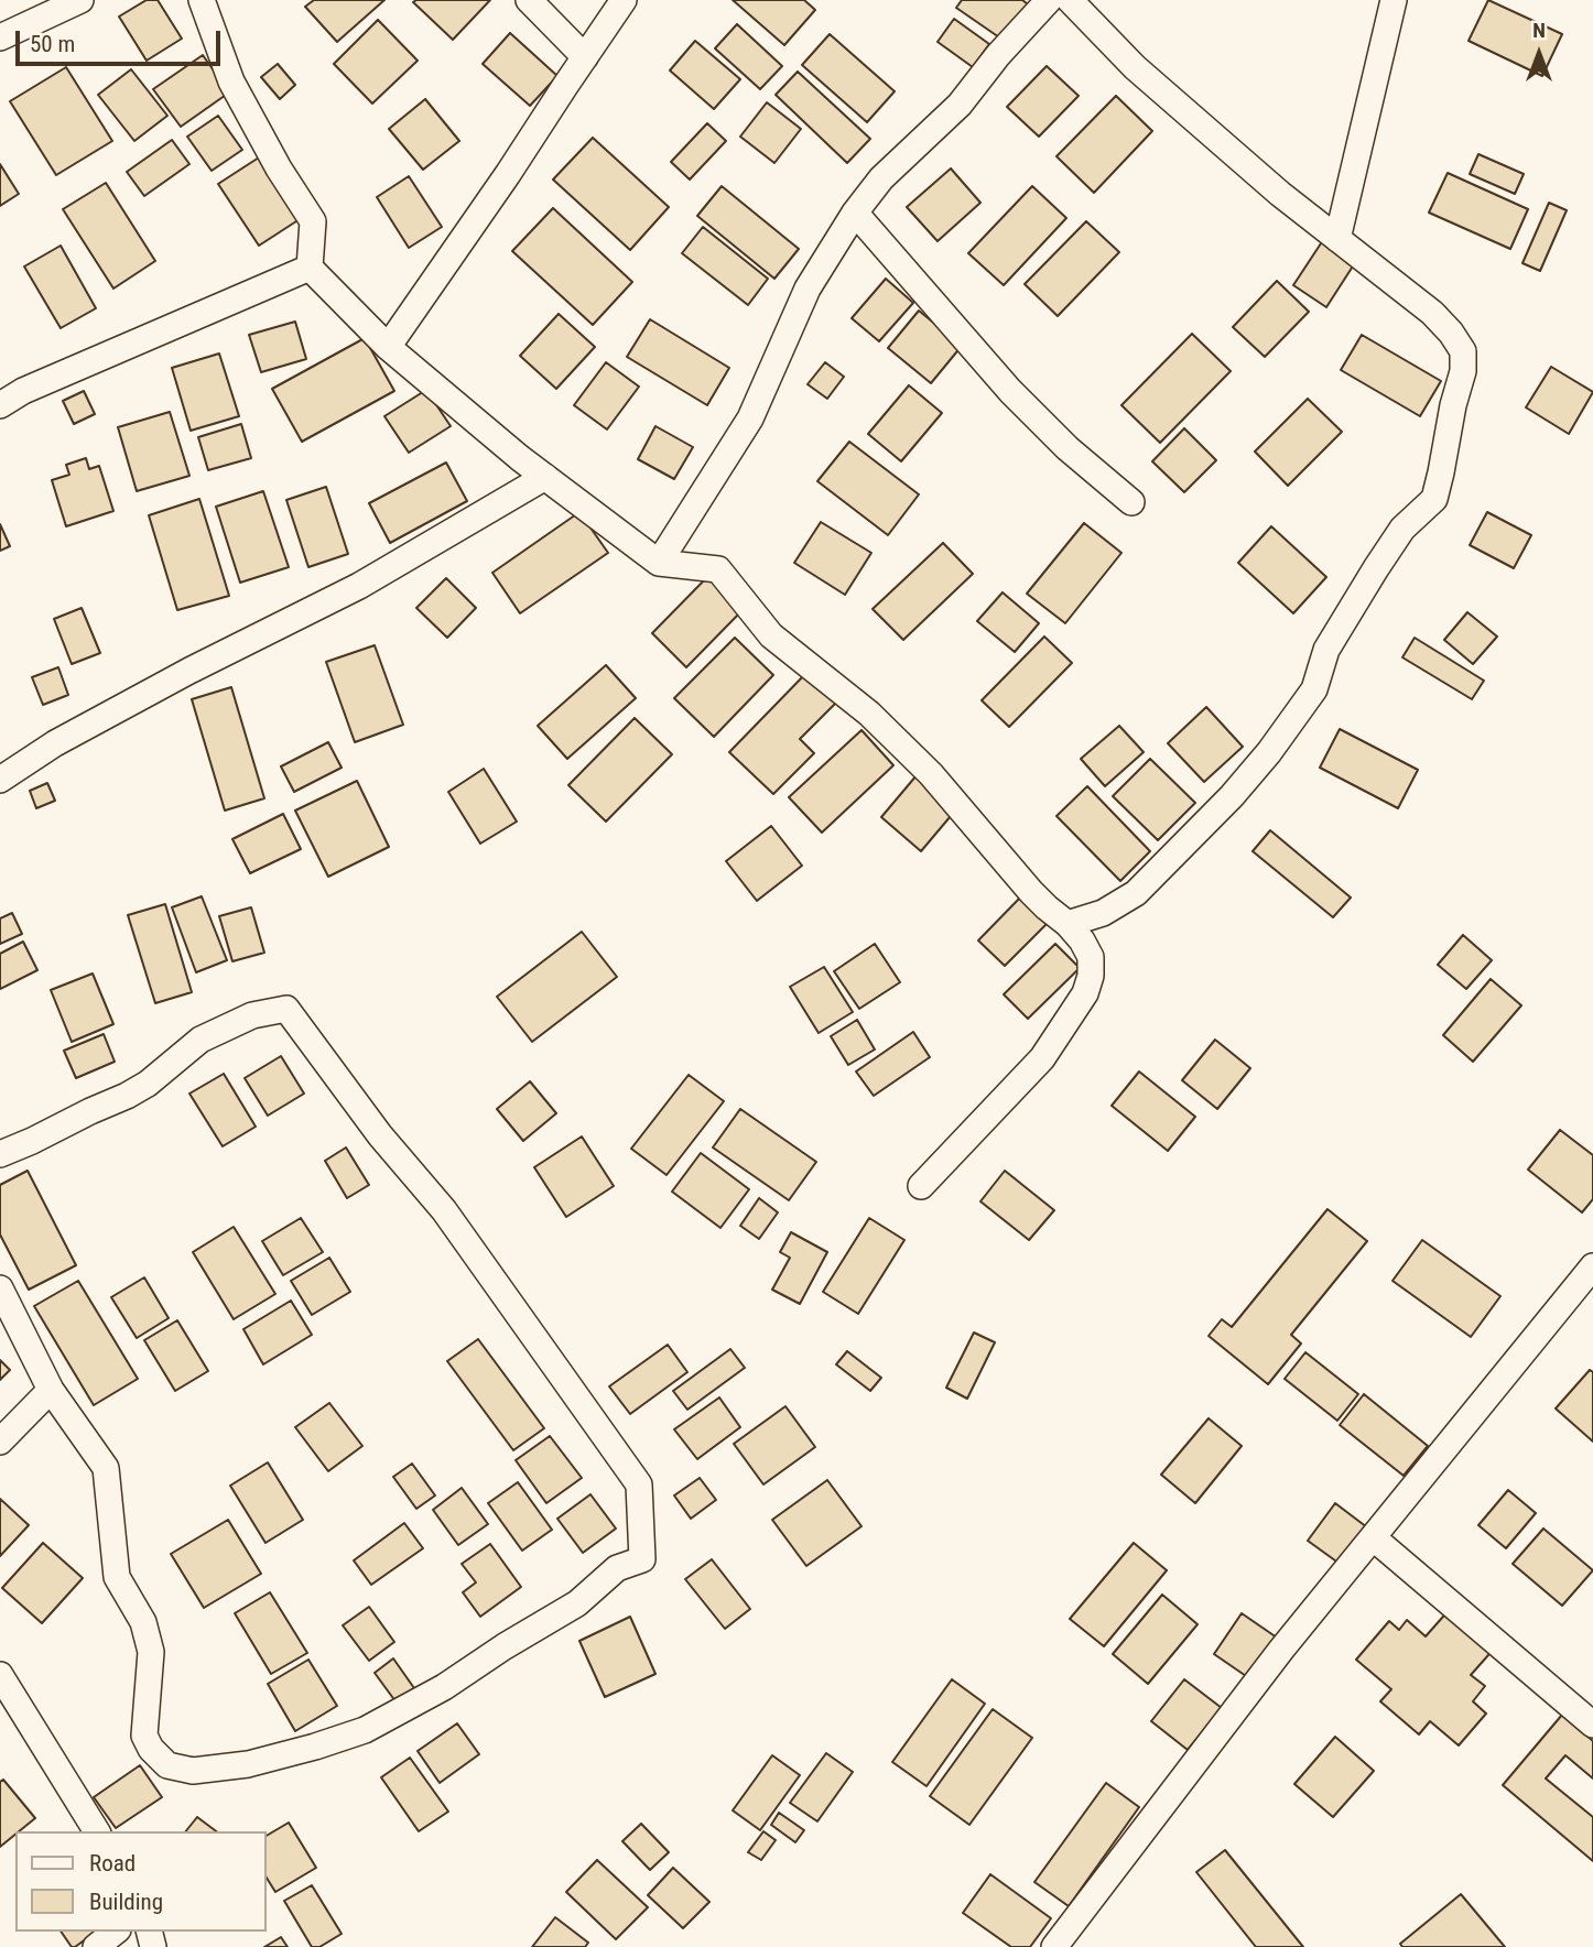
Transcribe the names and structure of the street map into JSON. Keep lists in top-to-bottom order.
{
  "legend": ["Road", "Building"],
  "scale_bar": "50 m",
  "north": "top"
}
